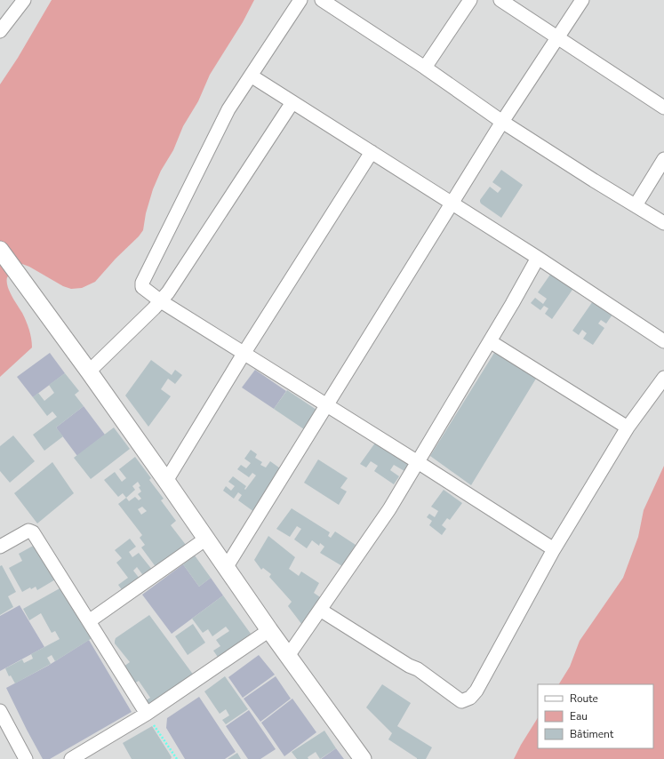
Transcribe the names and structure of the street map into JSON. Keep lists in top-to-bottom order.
{
  "legend": ["Route", "Eau", "Bâtiment"]
}
